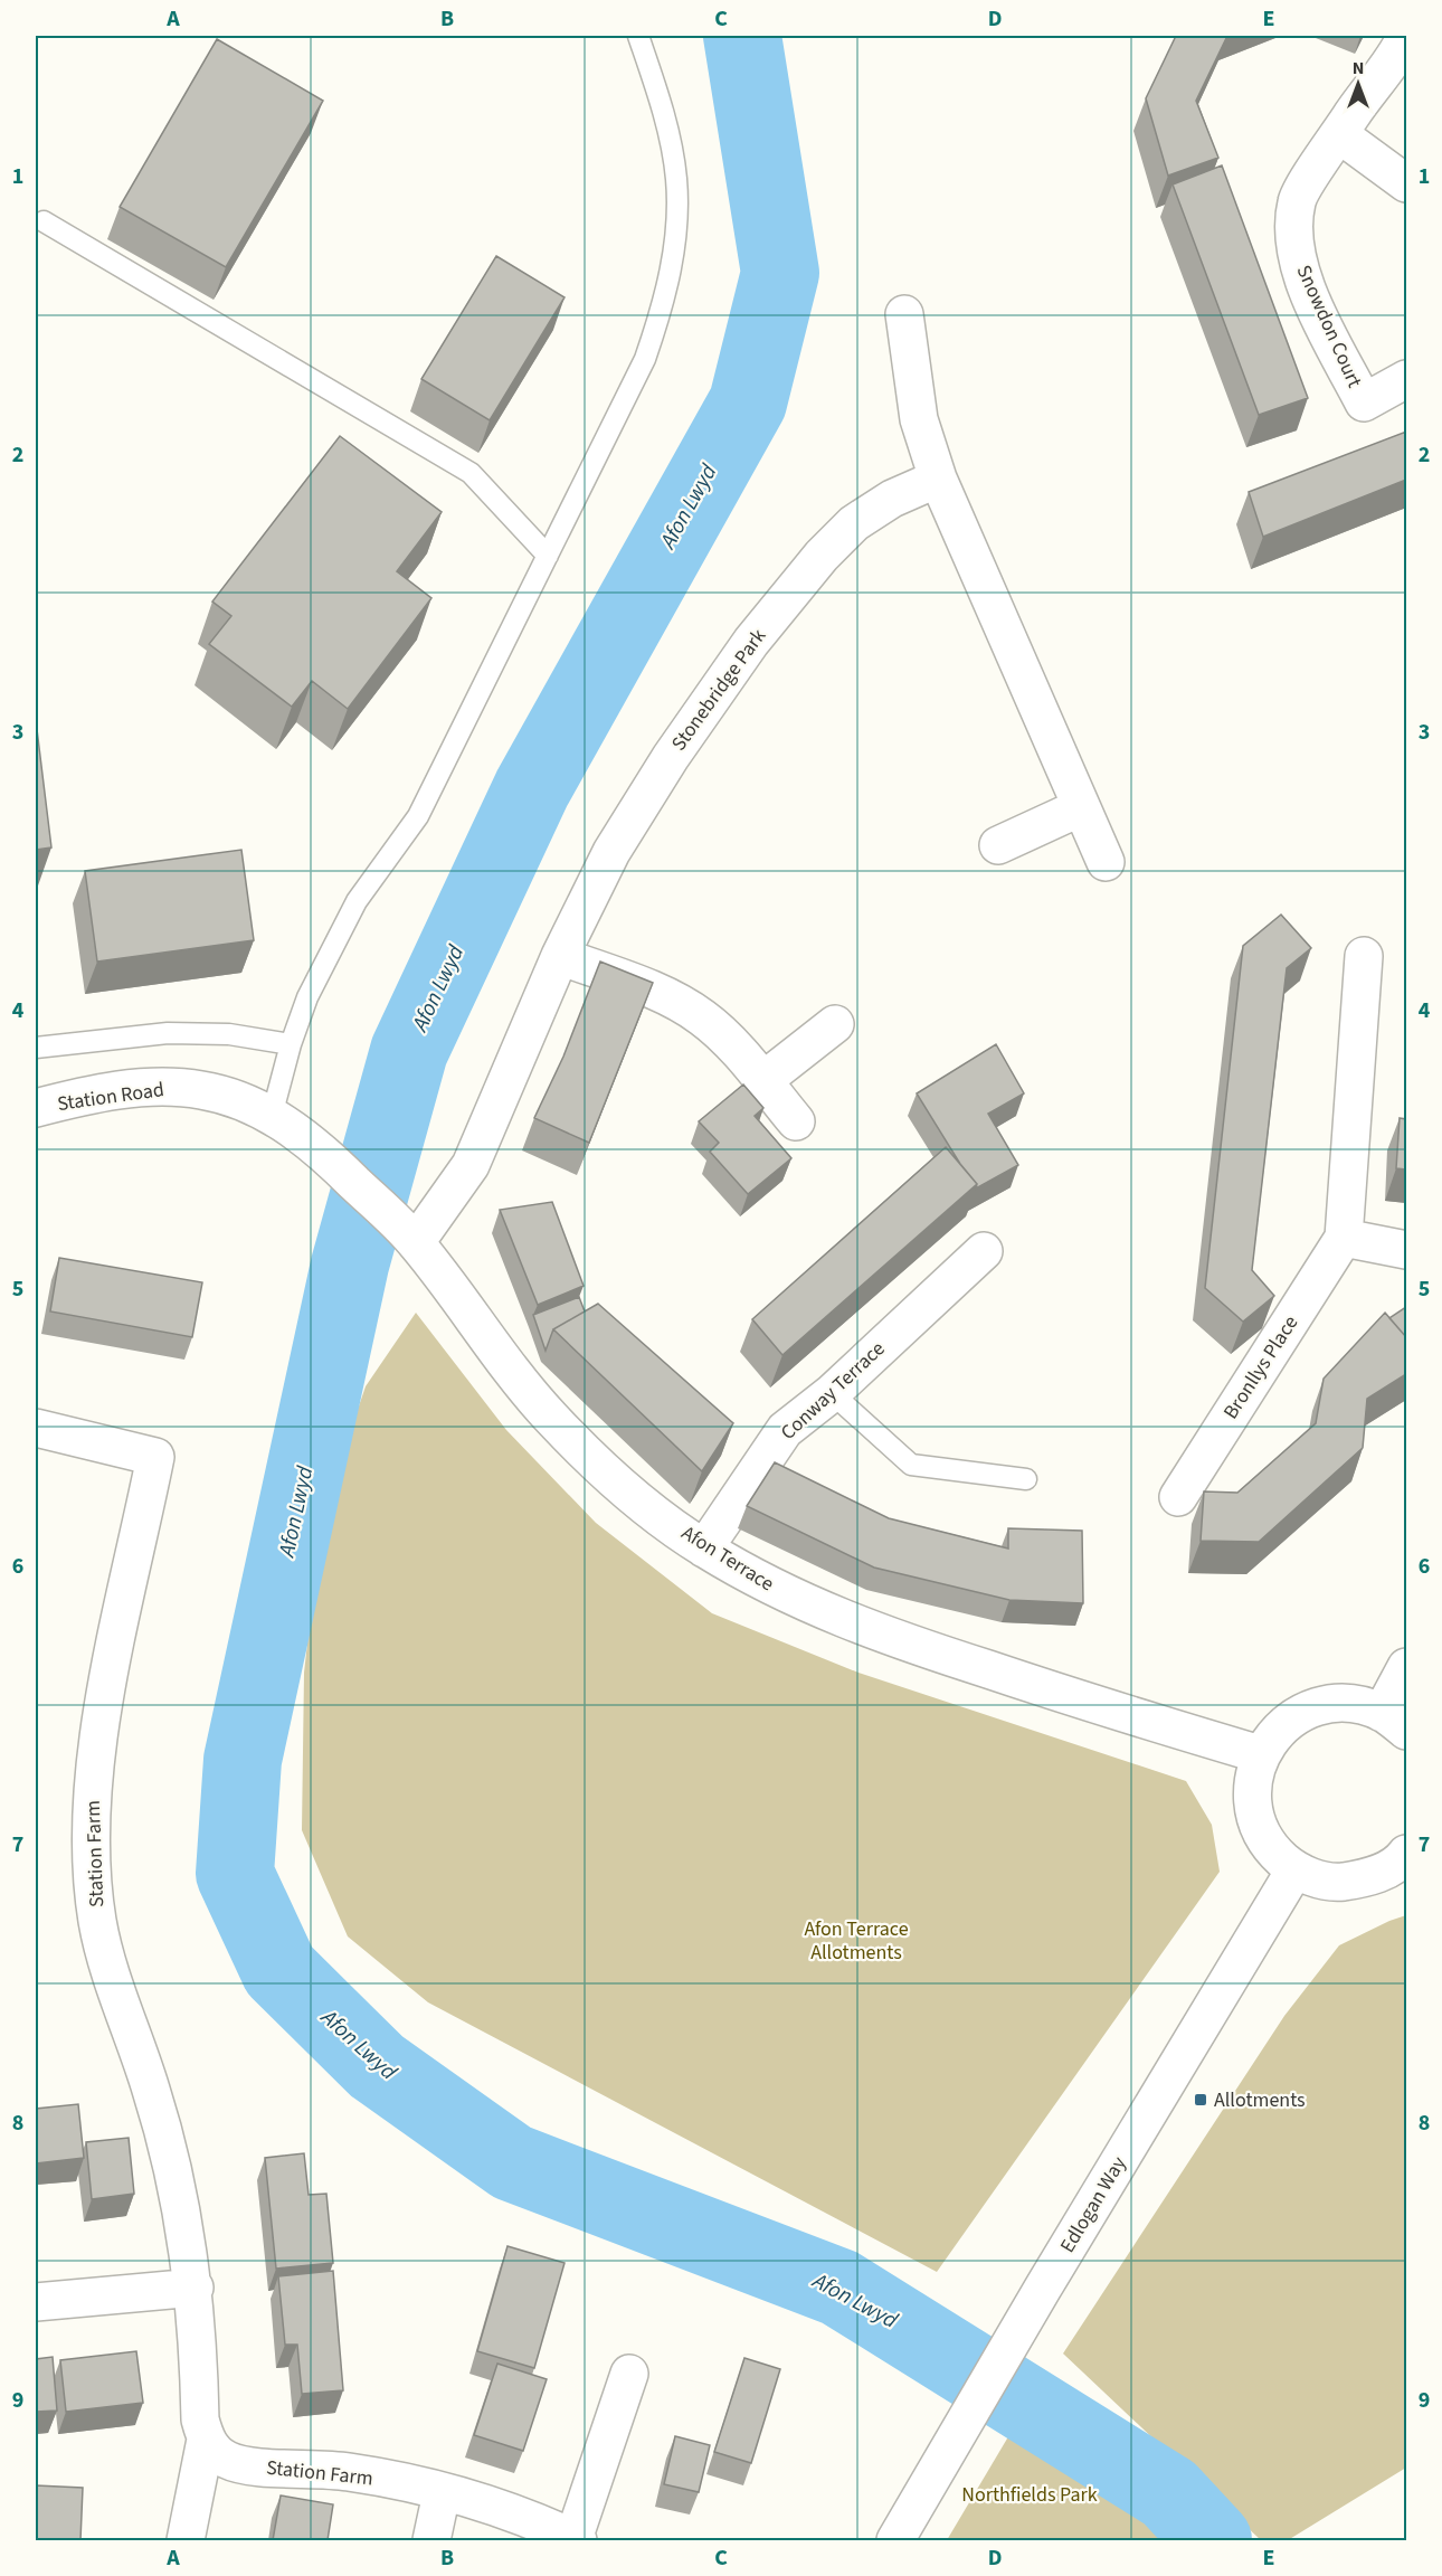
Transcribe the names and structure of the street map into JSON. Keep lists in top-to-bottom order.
{
  "streets": {
    "street": [
      "Snowdon Court",
      "Stonebridge Park",
      "Station Road",
      "Bronllys Place",
      "Conway Terrace",
      "Afon Terrace",
      "Station Farm",
      "Edlogan Way"
    ]
  },
  "crossings": [
    ["Stonebridge Park", "Afon Terrace"],
    ["Station Road", "Afon Terrace"],
    ["Conway Terrace", "Afon Terrace"]
  ],
  "water": ["Afon Lwyd"],
  "parks": ["Afon Terrace Allotments", "Northfields Park"],
  "places": {
    "transit": ["Allotments"]
  },
  "north": "top",
  "grid": {
    "columns": [
      "A",
      "B",
      "C",
      "D",
      "E"
    ],
    "rows": [
      "1",
      "2",
      "3",
      "4",
      "5",
      "6",
      "7",
      "8",
      "9"
    ]
  }
}
